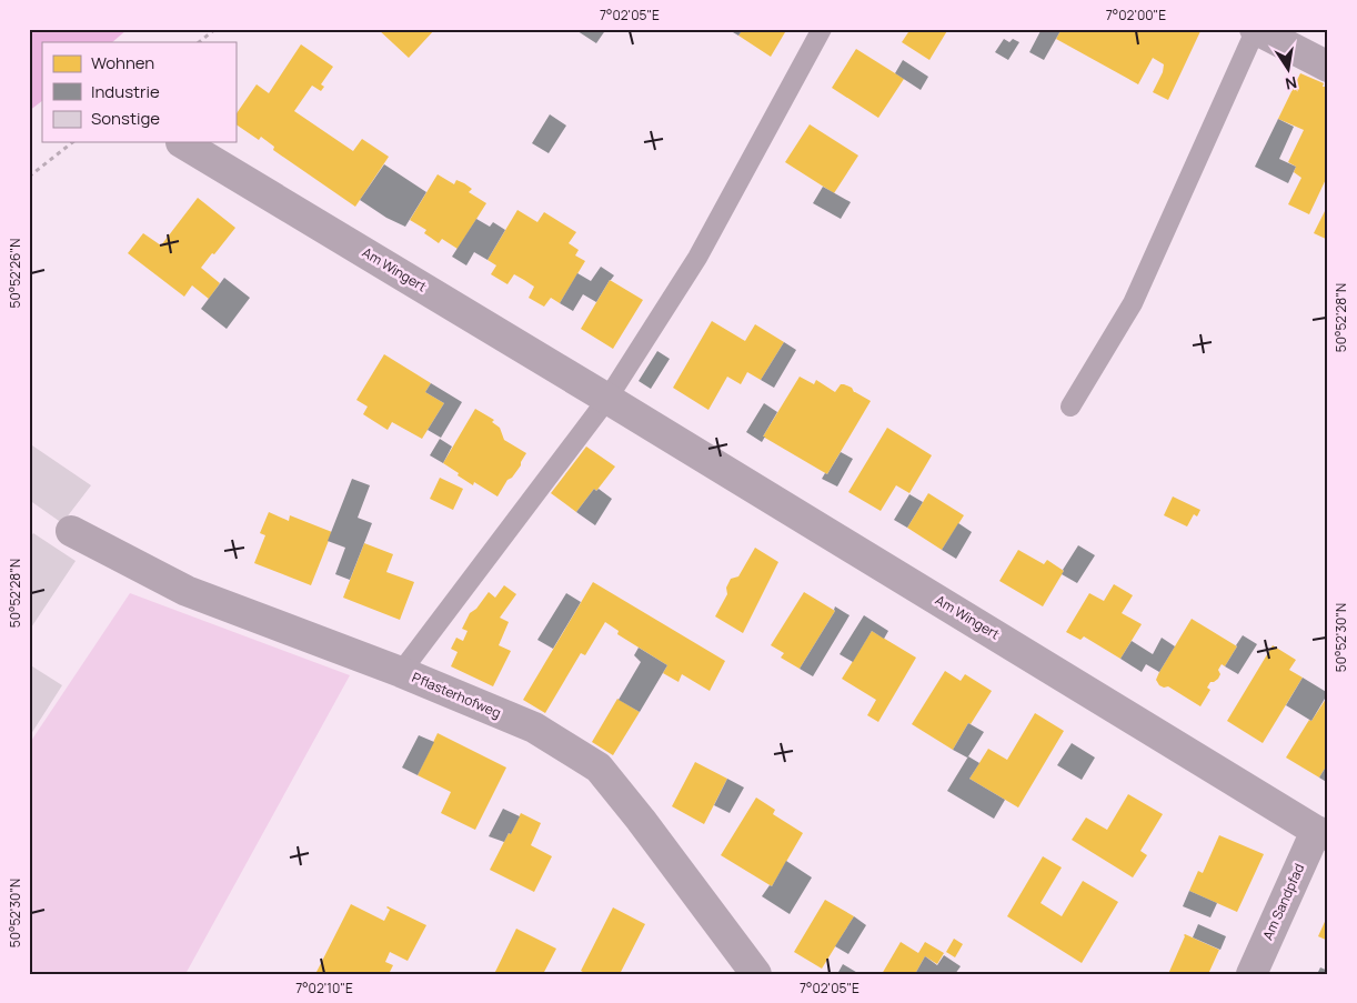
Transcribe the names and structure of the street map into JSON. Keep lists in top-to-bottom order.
{
  "streets": {
    "street": ["Am Wingert", "Pflasterhofweg", "Am Sandpfad"]
  },
  "crossings": [
    ["Am Wingert", "Am Sandpfad"]
  ],
  "legend": ["Wohnen", "Industrie", "Sonstige"],
  "north": "bottom",
  "coordinates": [
    "7°02'05\"E",
    "7°02'00\"E",
    "50°52'26\"N",
    "50°52'28\"N",
    "50°52'30\"N",
    "7°02'10\"E"
  ]
}
